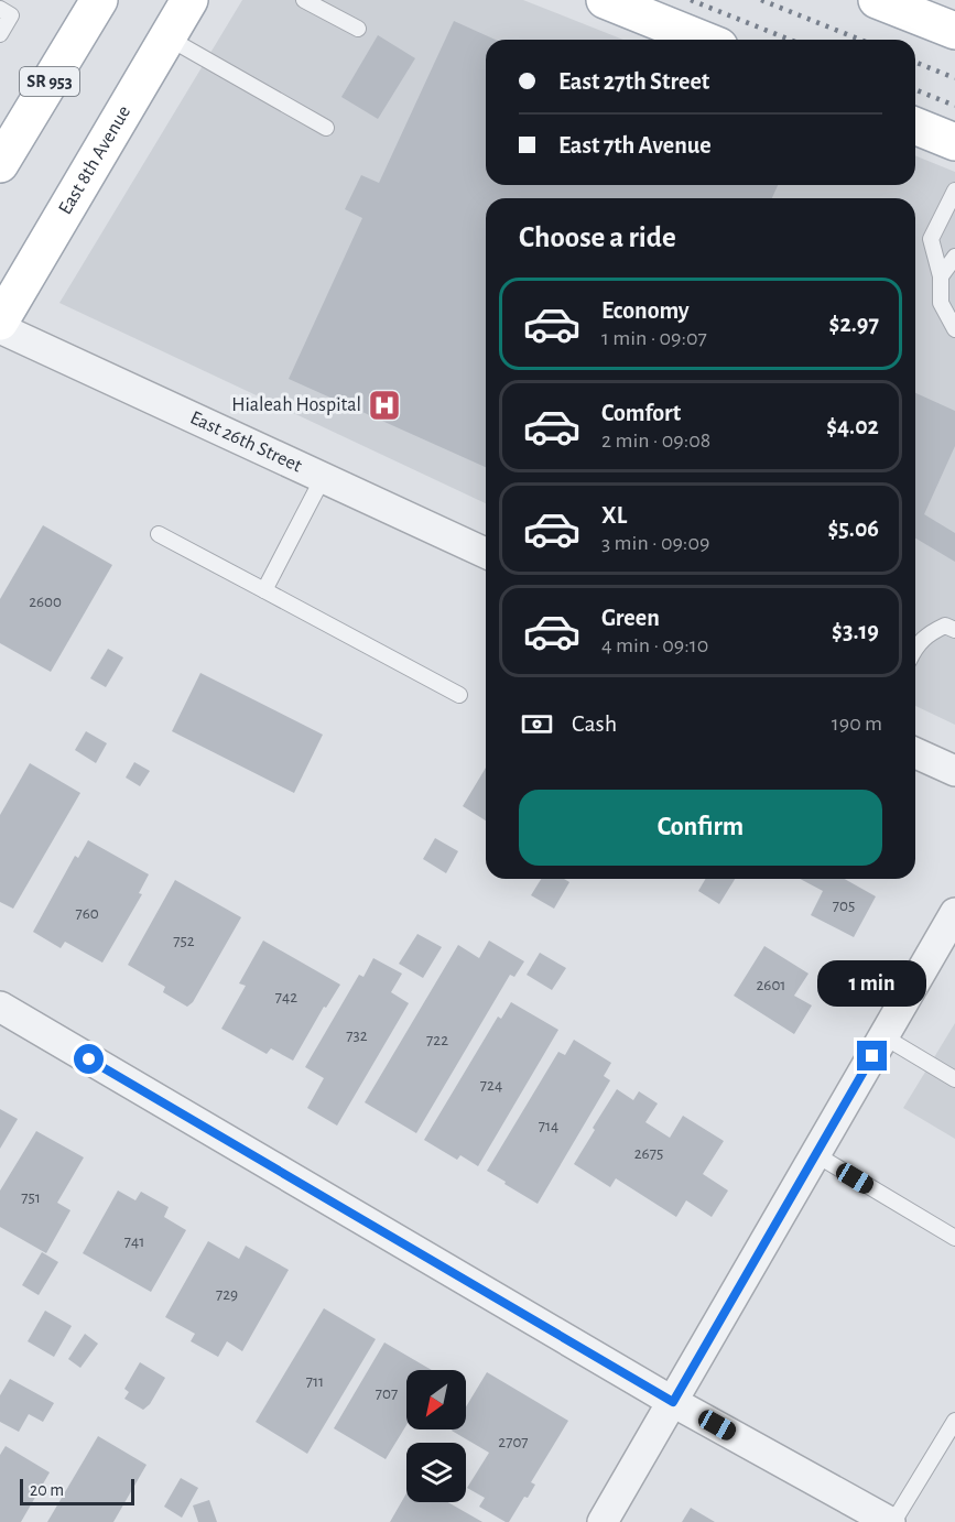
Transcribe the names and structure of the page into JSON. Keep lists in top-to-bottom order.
{
  "streets": {
    "main road": ["SR 953", "East 8th Avenue"],
    "street": ["East 26th Street"]
  },
  "places": {
    "hospital": ["Hialeah Hospital"]
  },
  "house_numbers": [
    "2600",
    "705",
    "760",
    "752",
    "2601",
    "742",
    "732",
    "722",
    "724",
    "714",
    "2675",
    "751",
    "741",
    "729",
    "711",
    "707",
    "2707"
  ],
  "scale_bar": "20 m",
  "north": "bottom left",
  "page": {
    "banner": ["East 27th Street", "East 7th Avenue"],
    "heading": "Choose a ride",
    "list": [
      {
        "name": "Economy",
        "note": "1 min · 09:07",
        "value": "$2.97"
      },
      {
        "name": "Comfort",
        "note": "2 min · 09:08",
        "value": "$4.02"
      },
      {
        "name": "XL",
        "note": "3 min · 09:09",
        "value": "$5.06"
      },
      {
        "name": "Green",
        "note": "4 min · 09:10",
        "value": "$3.19"
      }
    ],
    "pay": ["Cash", "190 m"],
    "buttons": "Confirm",
    "bubble": "1 min",
    "scale": "20 m"
  }
}
